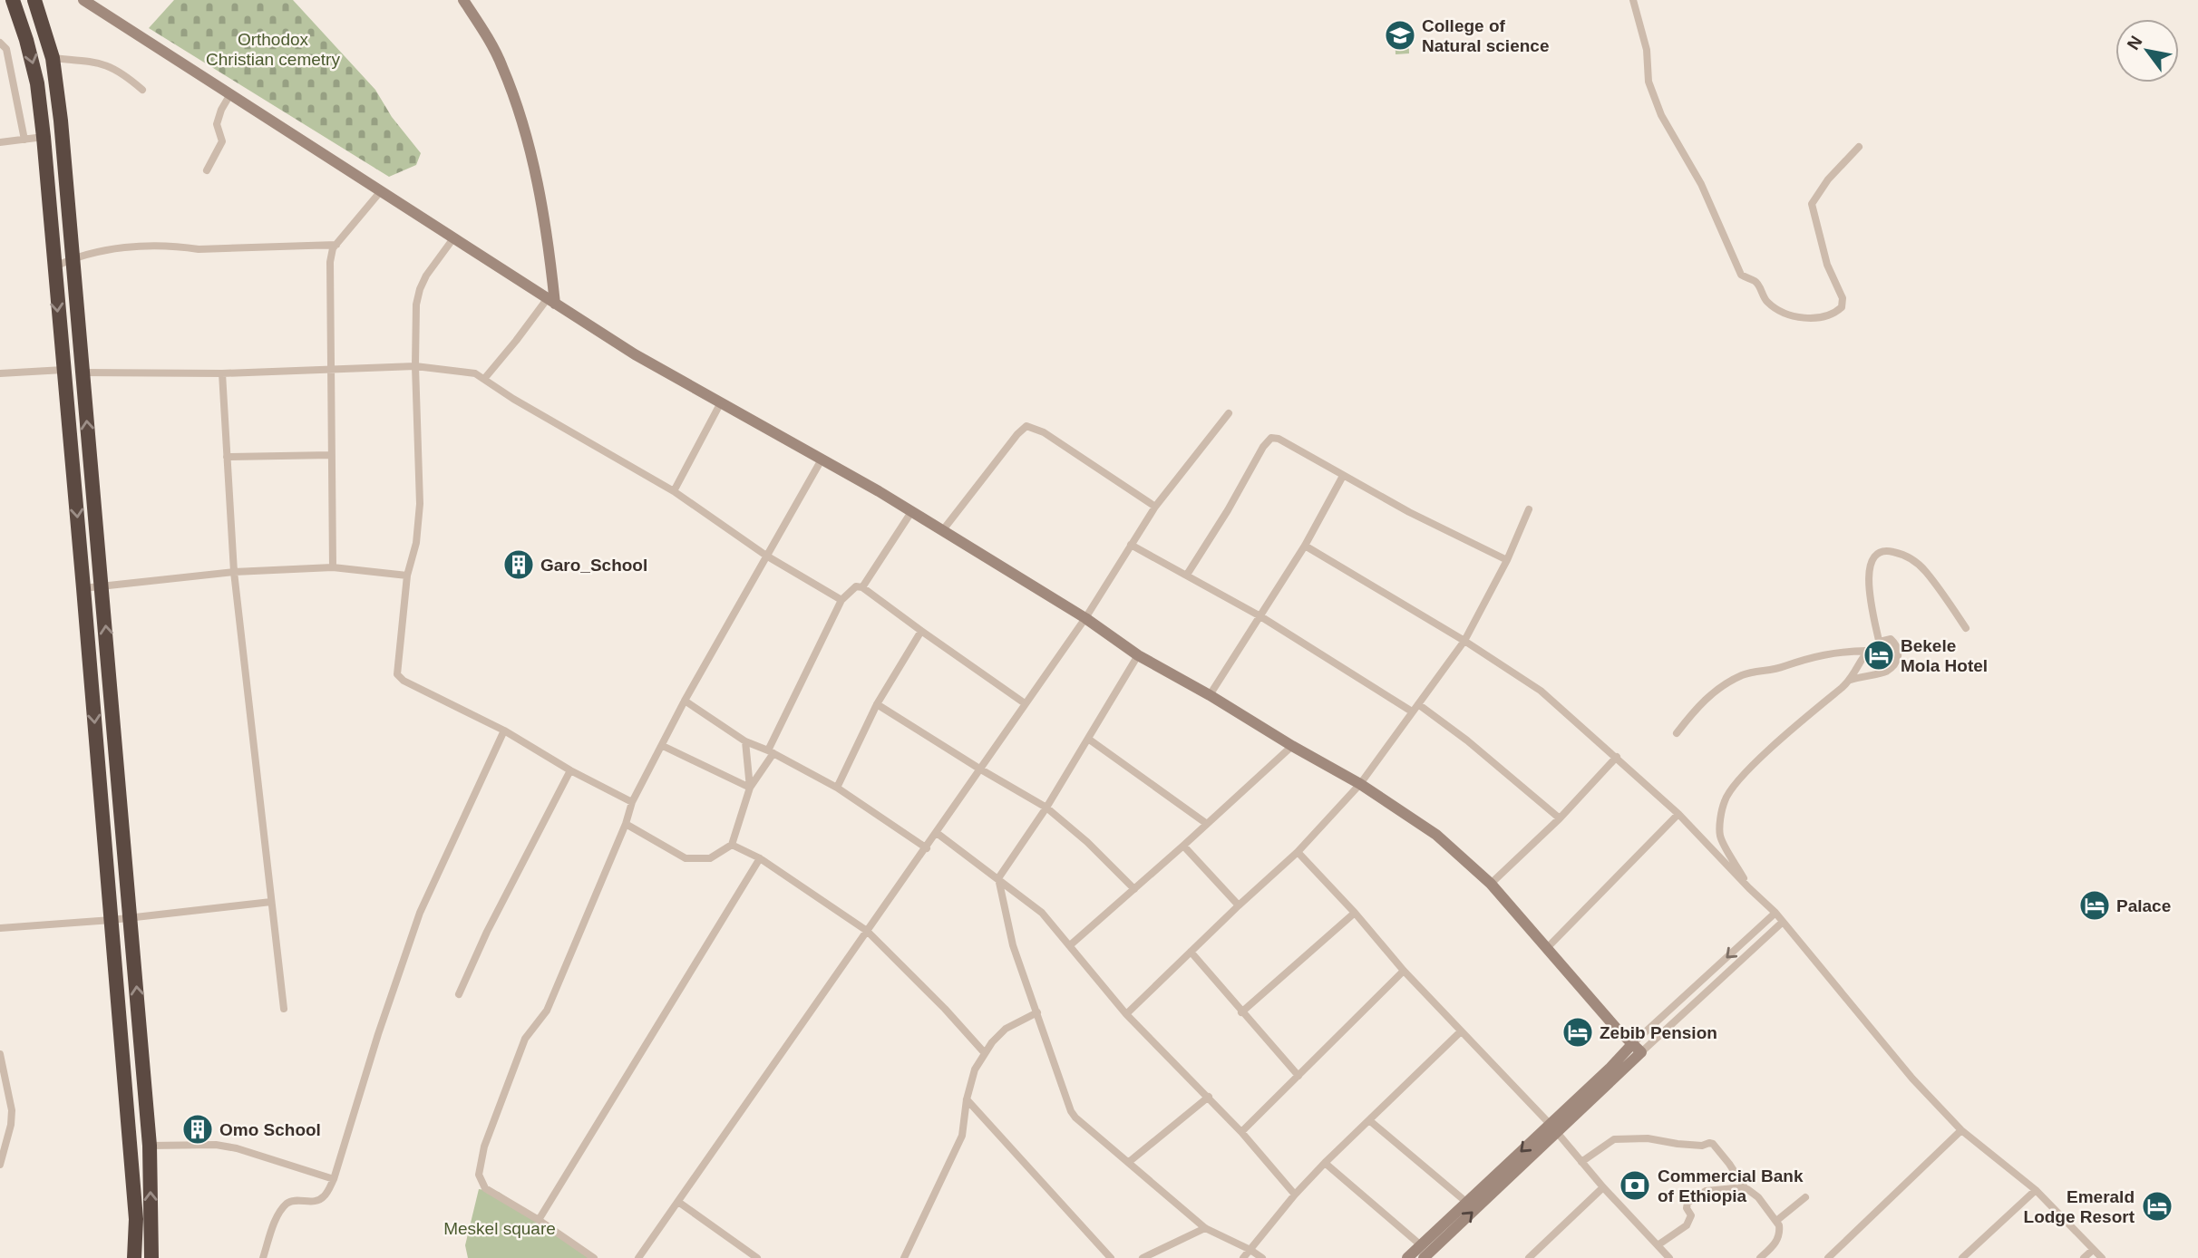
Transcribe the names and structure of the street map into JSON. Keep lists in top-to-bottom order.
{
  "parks": ["Orthodox Christian cemetry", "Meskel square"],
  "places": {
    "school or university": ["College of Natural science"],
    "building": ["Garo_School", "Omo School"],
    "hotel": [
      "Bekele Mola Hotel",
      "Palace",
      "Zebib Pension",
      "Emerald Lodge Resort"
    ],
    "bank": ["Commercial Bank of Ethiopia"]
  },
  "north": "top left"
}
